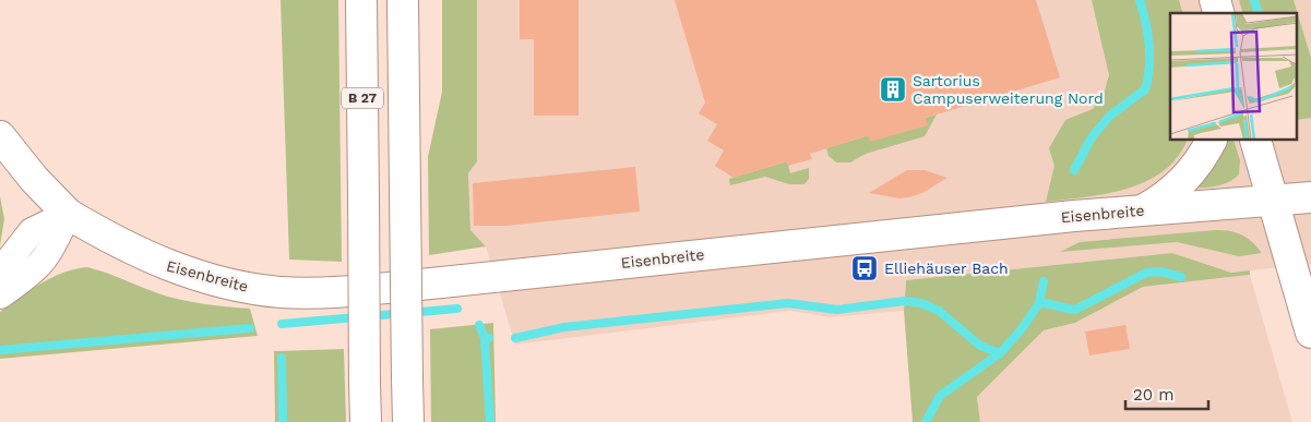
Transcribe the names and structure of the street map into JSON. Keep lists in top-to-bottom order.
{
  "streets": {
    "main road": ["B 27", "Eisenbreite"]
  },
  "places": {
    "building": ["Sartorius Campuserweiterung Nord"],
    "bus stop": ["Elliehäuser Bach"]
  },
  "scale_bar": "20 m"
}
